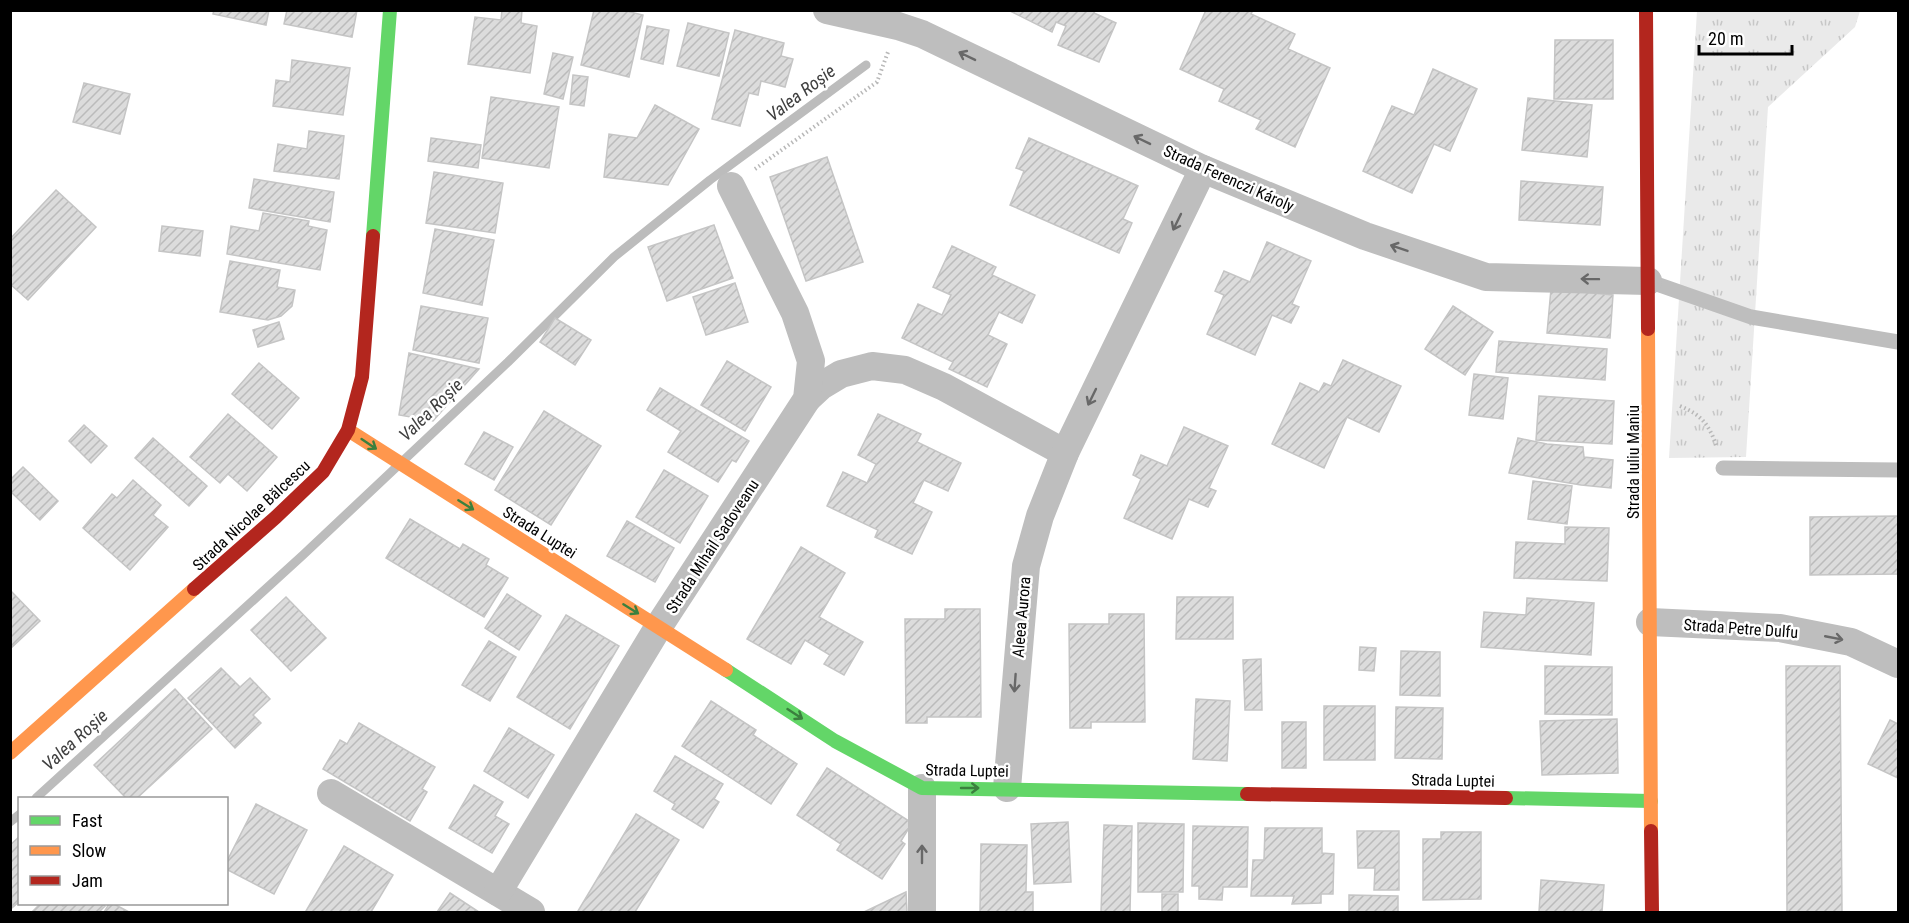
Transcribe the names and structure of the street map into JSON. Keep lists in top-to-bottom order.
{
  "streets": {
    "street": [
      "Strada Ferenczi Károly",
      "Strada Iuliu Maniu",
      "Strada Nicolae Bălcescu",
      "Strada Luptei",
      "Strada Mihail Sadoveanu",
      "Aleea Aurora",
      "Strada Petre Dulfu"
    ]
  },
  "crossings": [
    ["Strada Ferenczi Károly", "Strada Iuliu Maniu"],
    ["Strada Ferenczi Károly", "Aleea Aurora"],
    ["Strada Iuliu Maniu", "Strada Luptei"],
    ["Strada Iuliu Maniu", "Strada Petre Dulfu"],
    ["Strada Nicolae Bălcescu", "Strada Luptei"],
    ["Strada Luptei", "Strada Mihail Sadoveanu"],
    ["Strada Luptei", "Aleea Aurora"]
  ],
  "one_way": [
    "Strada Ferenczi Károly",
    "Strada Luptei",
    "Aleea Aurora",
    "Strada Petre Dulfu"
  ],
  "water": ["Valea Roșie"],
  "legend": ["Fast", "Slow", "Jam"],
  "scale_bar": "20 m"
}
